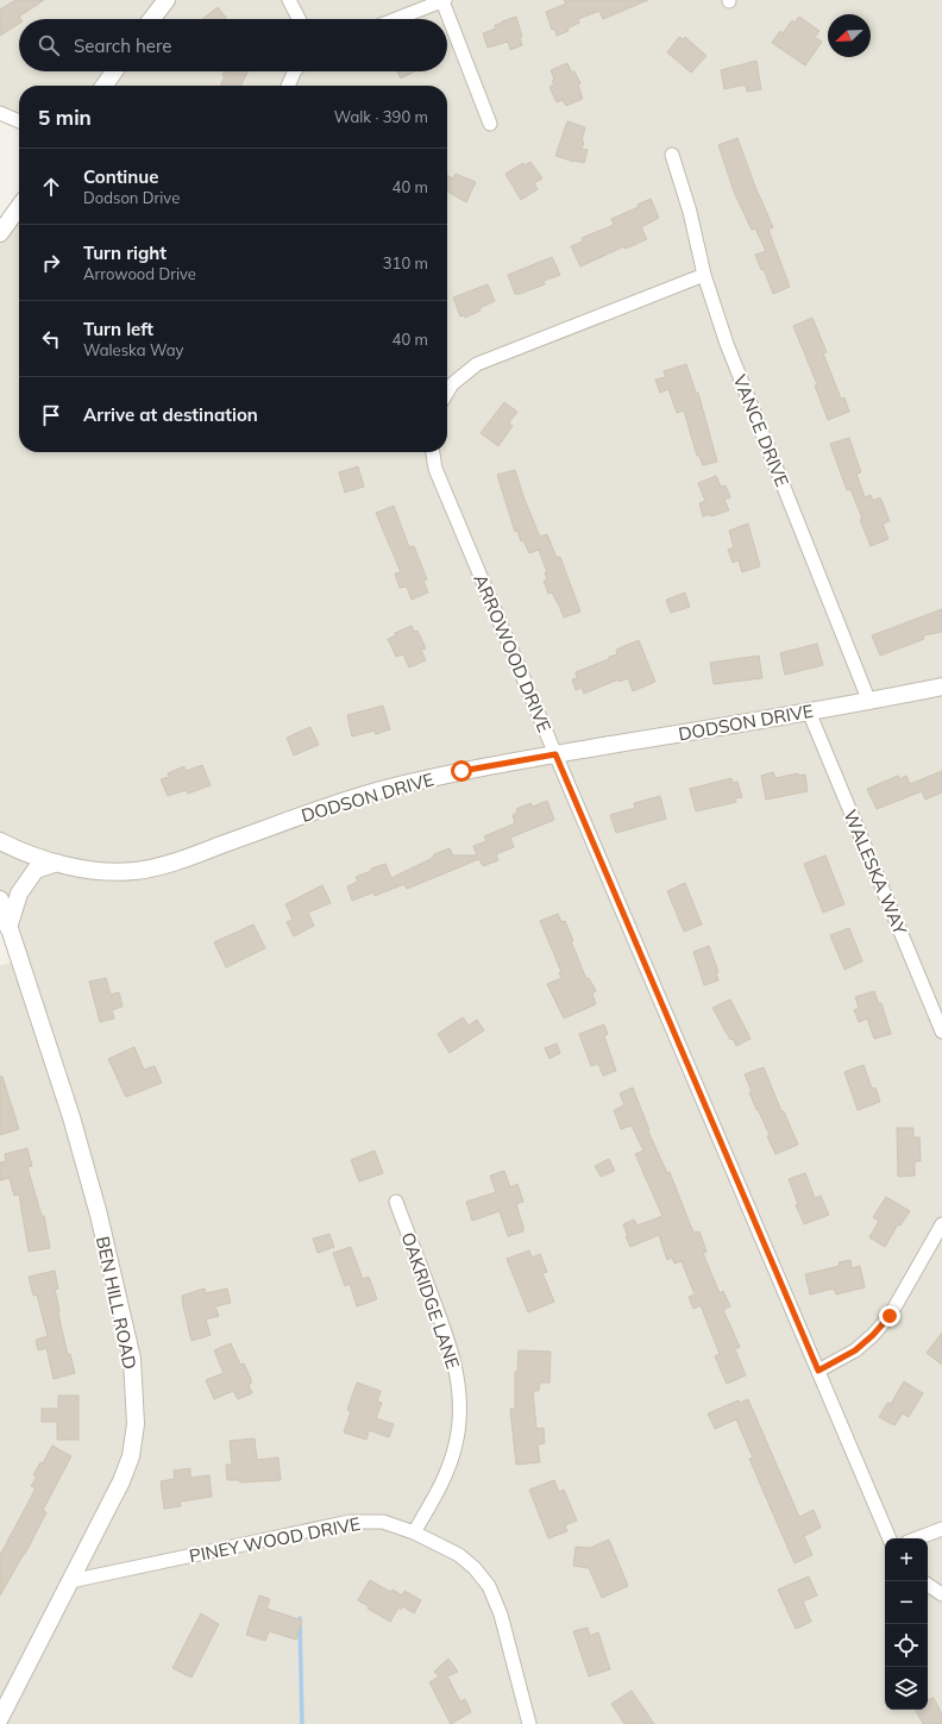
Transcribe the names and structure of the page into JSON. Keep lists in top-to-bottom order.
{
  "streets": {
    "street": [
      "VANCE DRIVE",
      "ARROWOOD DRIVE",
      "DODSON DRIVE",
      "WALESKA WAY",
      "OAKRIDGE LANE",
      "BEN HILL ROAD",
      "PINEY WOOD DRIVE"
    ]
  },
  "crossings": [
    ["VANCE DRIVE", "DODSON DRIVE"],
    ["ARROWOOD DRIVE", "DODSON DRIVE"],
    ["DODSON DRIVE", "WALESKA WAY"],
    ["OAKRIDGE LANE", "PINEY WOOD DRIVE"],
    ["BEN HILL ROAD", "PINEY WOOD DRIVE"]
  ],
  "north": "bottom left",
  "page": {
    "search": "Search here",
    "heading": ["5 min", "Walk · 390 m"],
    "list": [
      ["Continue", "Dodson Drive", "40 m"],
      ["Turn right", "Arrowood Drive", "310 m"],
      ["Turn left", "Waleska Way", "40 m"],
      "Arrive at destination"
    ],
    "map_buttons": ["+", "−"]
  }
}
